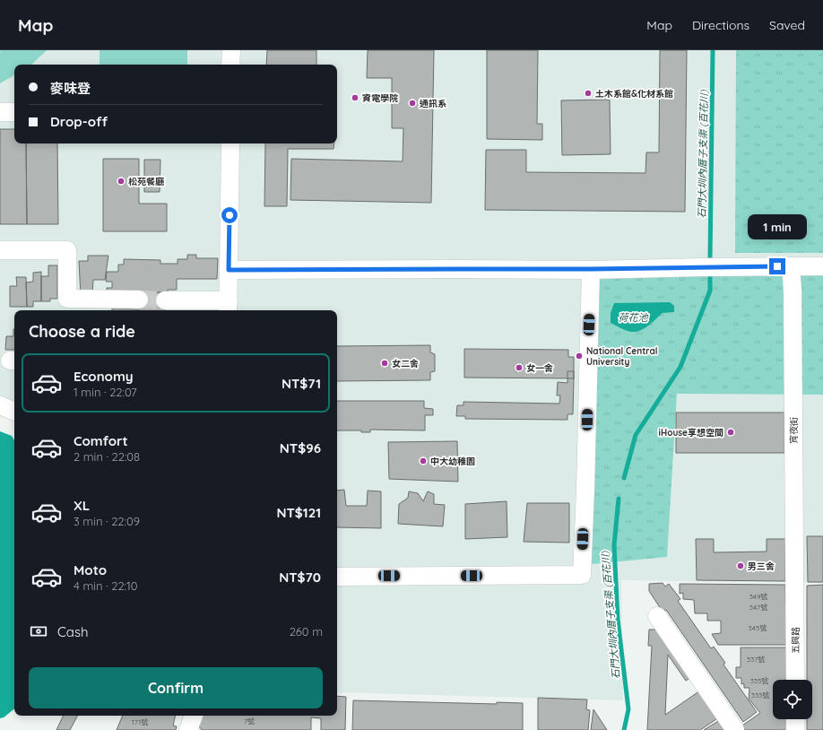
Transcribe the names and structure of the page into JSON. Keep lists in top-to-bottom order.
{
  "streets": {
    "street": ["宵夜街", "五興路"]
  },
  "crossings": [
    ["宵夜街", "五興路"]
  ],
  "water": ["石門大圳內厝子支渠 (百花川)", "荷花池"],
  "places": [
    "土木系館&化材系館",
    "資電學院",
    "通訊系",
    "松苑餐廳",
    "National Central University",
    "女二舍",
    "女一舍",
    "iHouse享想空間",
    "中大幼稚園",
    "男三舍"
  ],
  "house_numbers": [
    "349號",
    "347號",
    "345號",
    "337號",
    "335號",
    "333號",
    "7號",
    "171號"
  ],
  "page": {
    "header": "Map",
    "nav": ["Map", "Directions", "Saved"],
    "banner": ["麥味登", "Drop-off"],
    "bubble": "1 min",
    "heading": "Choose a ride",
    "list": [
      {
        "name": "Economy",
        "note": "1 min · 22:07",
        "value": "NT$71"
      },
      {
        "name": "Comfort",
        "note": "2 min · 22:08",
        "value": "NT$96"
      },
      {
        "name": "XL",
        "note": "3 min · 22:09",
        "value": "NT$121"
      },
      {
        "name": "Moto",
        "note": "4 min · 22:10",
        "value": "NT$70"
      }
    ],
    "pay": ["Cash", "260 m"],
    "buttons": "Confirm"
  }
}
